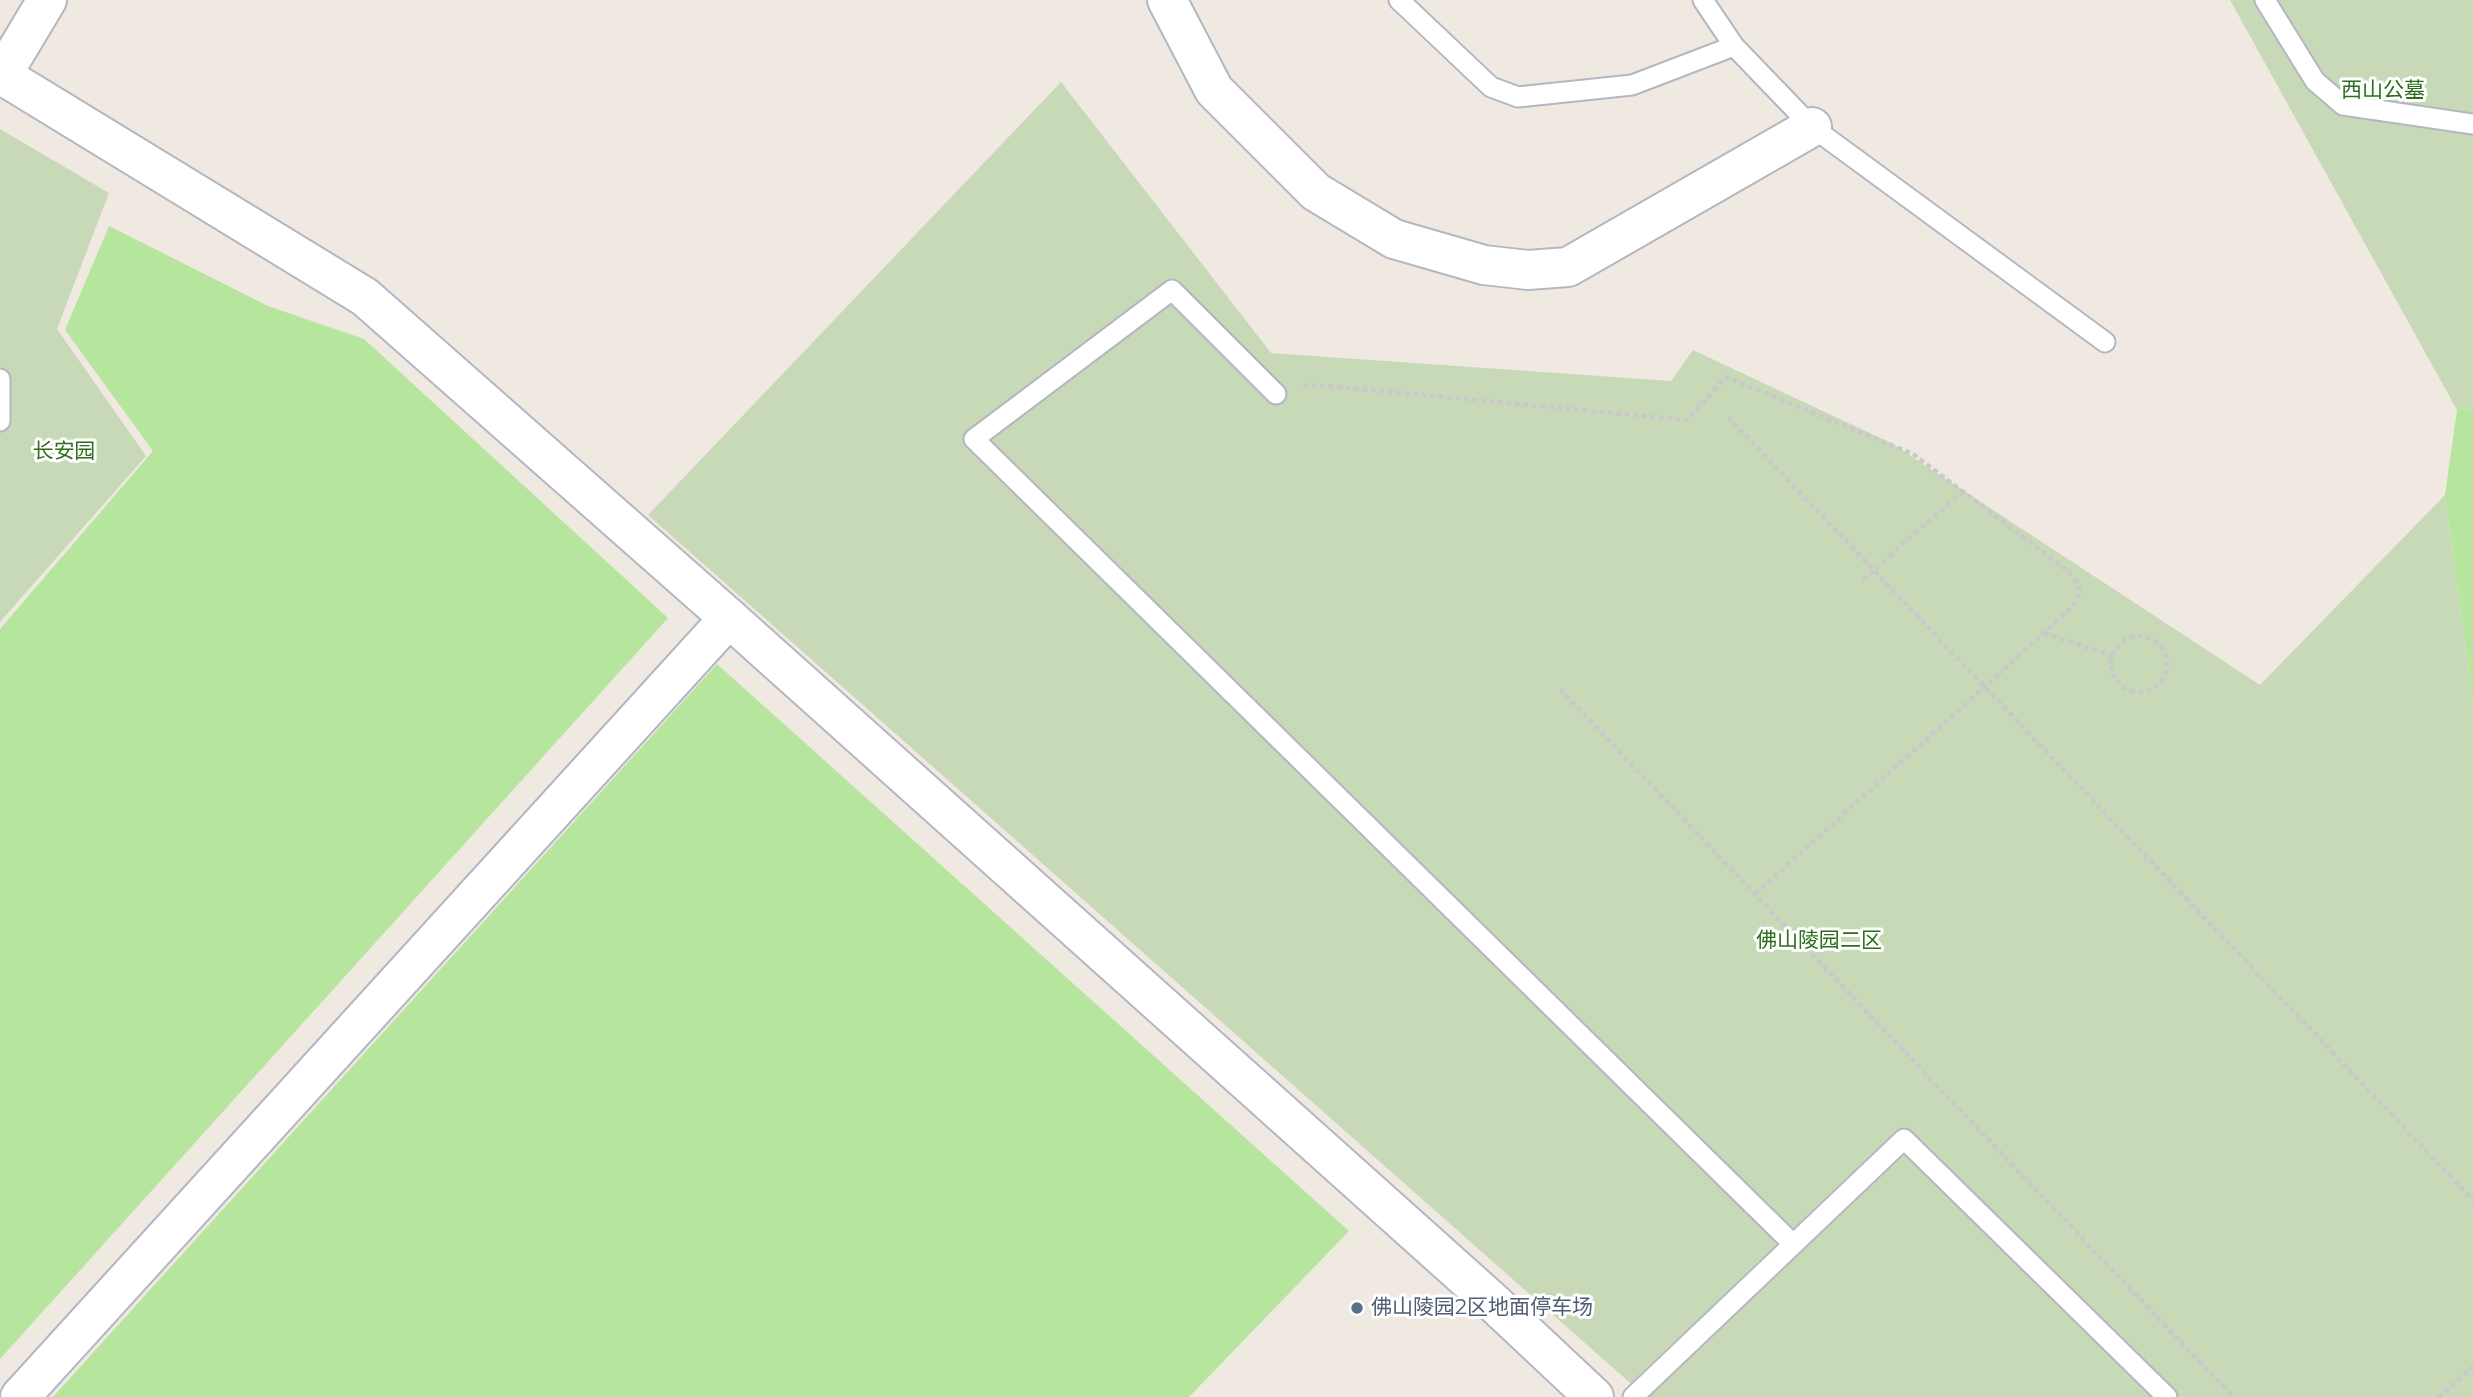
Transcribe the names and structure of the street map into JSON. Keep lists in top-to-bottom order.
{
  "parks": ["西山公墓", "长安园", "佛山陵园二区"],
  "places": ["佛山陵园2区地面停车场"]
}
